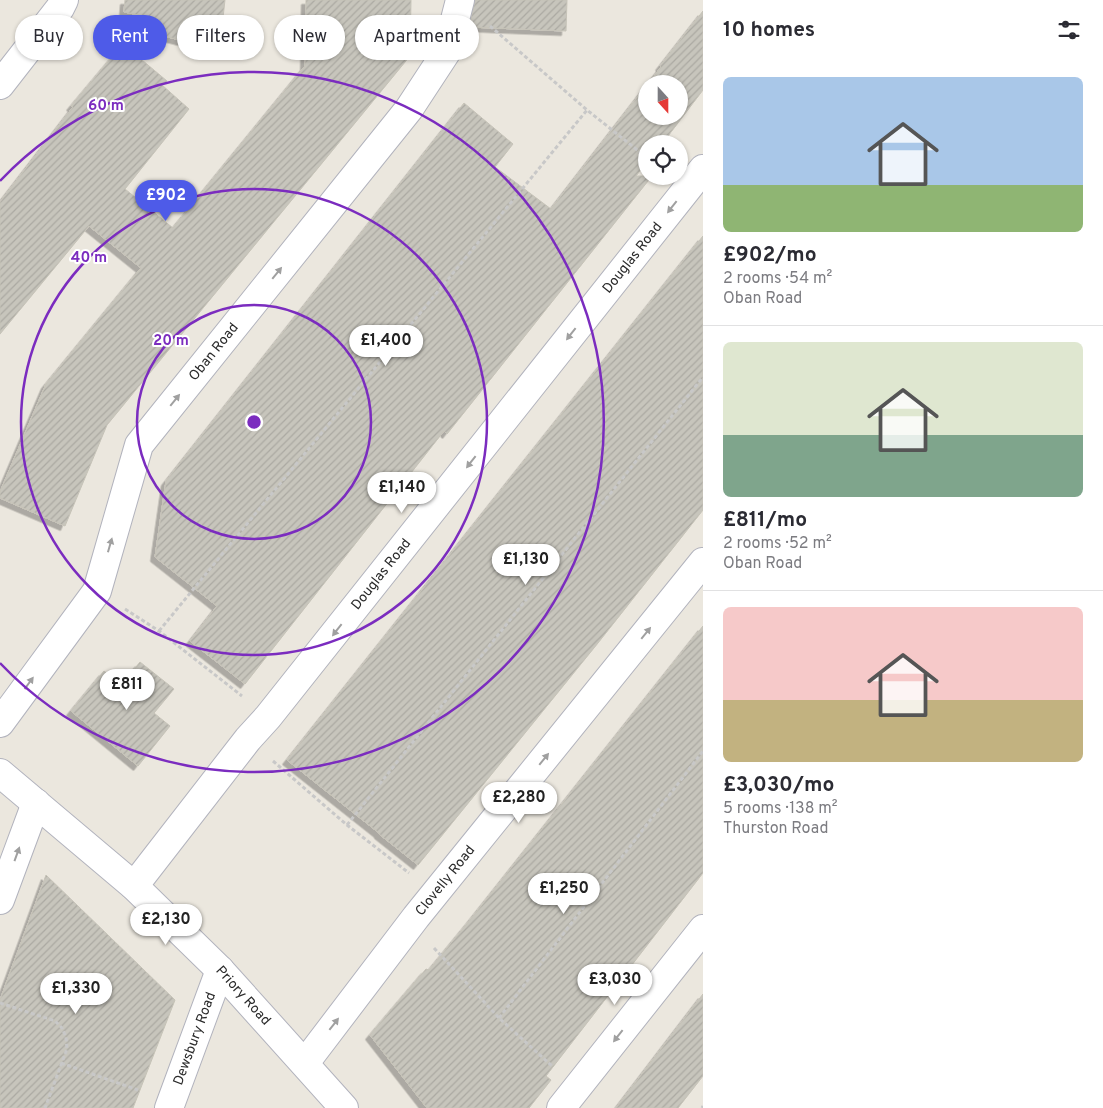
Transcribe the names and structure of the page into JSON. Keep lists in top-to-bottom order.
{
  "streets": {
    "street": [
      "Douglas Road",
      "Oban Road",
      "Clovelly Road",
      "Priory Road",
      "Dewsbury Road"
    ]
  },
  "crossings": [
    ["Douglas Road", "Priory Road"],
    ["Clovelly Road", "Priory Road"],
    ["Priory Road", "Dewsbury Road"]
  ],
  "one_way": ["Douglas Road", "Oban Road"],
  "north": "bottom",
  "page": {
    "heading": "10 homes",
    "chip": [
      "Buy",
      "Rent",
      "Filters",
      "New",
      "Apartment"
    ],
    "list": [
      {
        "name": "£902/mo",
        "note": "2 rooms · 54 m² · Oban Road"
      },
      {
        "name": "£811/mo",
        "note": "2 rooms · 52 m² · Oban Road"
      },
      {
        "name": "£3,030/mo",
        "note": "5 rooms · 138 m² · Thurston Road"
      }
    ],
    "price": [
      "£902",
      "£1,400",
      "£1,140",
      "£1,130",
      "£811",
      "£2,280",
      "£1,250",
      "£2,130",
      "£3,030",
      "£1,330"
    ]
  },
  "rings": ["60 m", "40 m", "20 m"]
}
